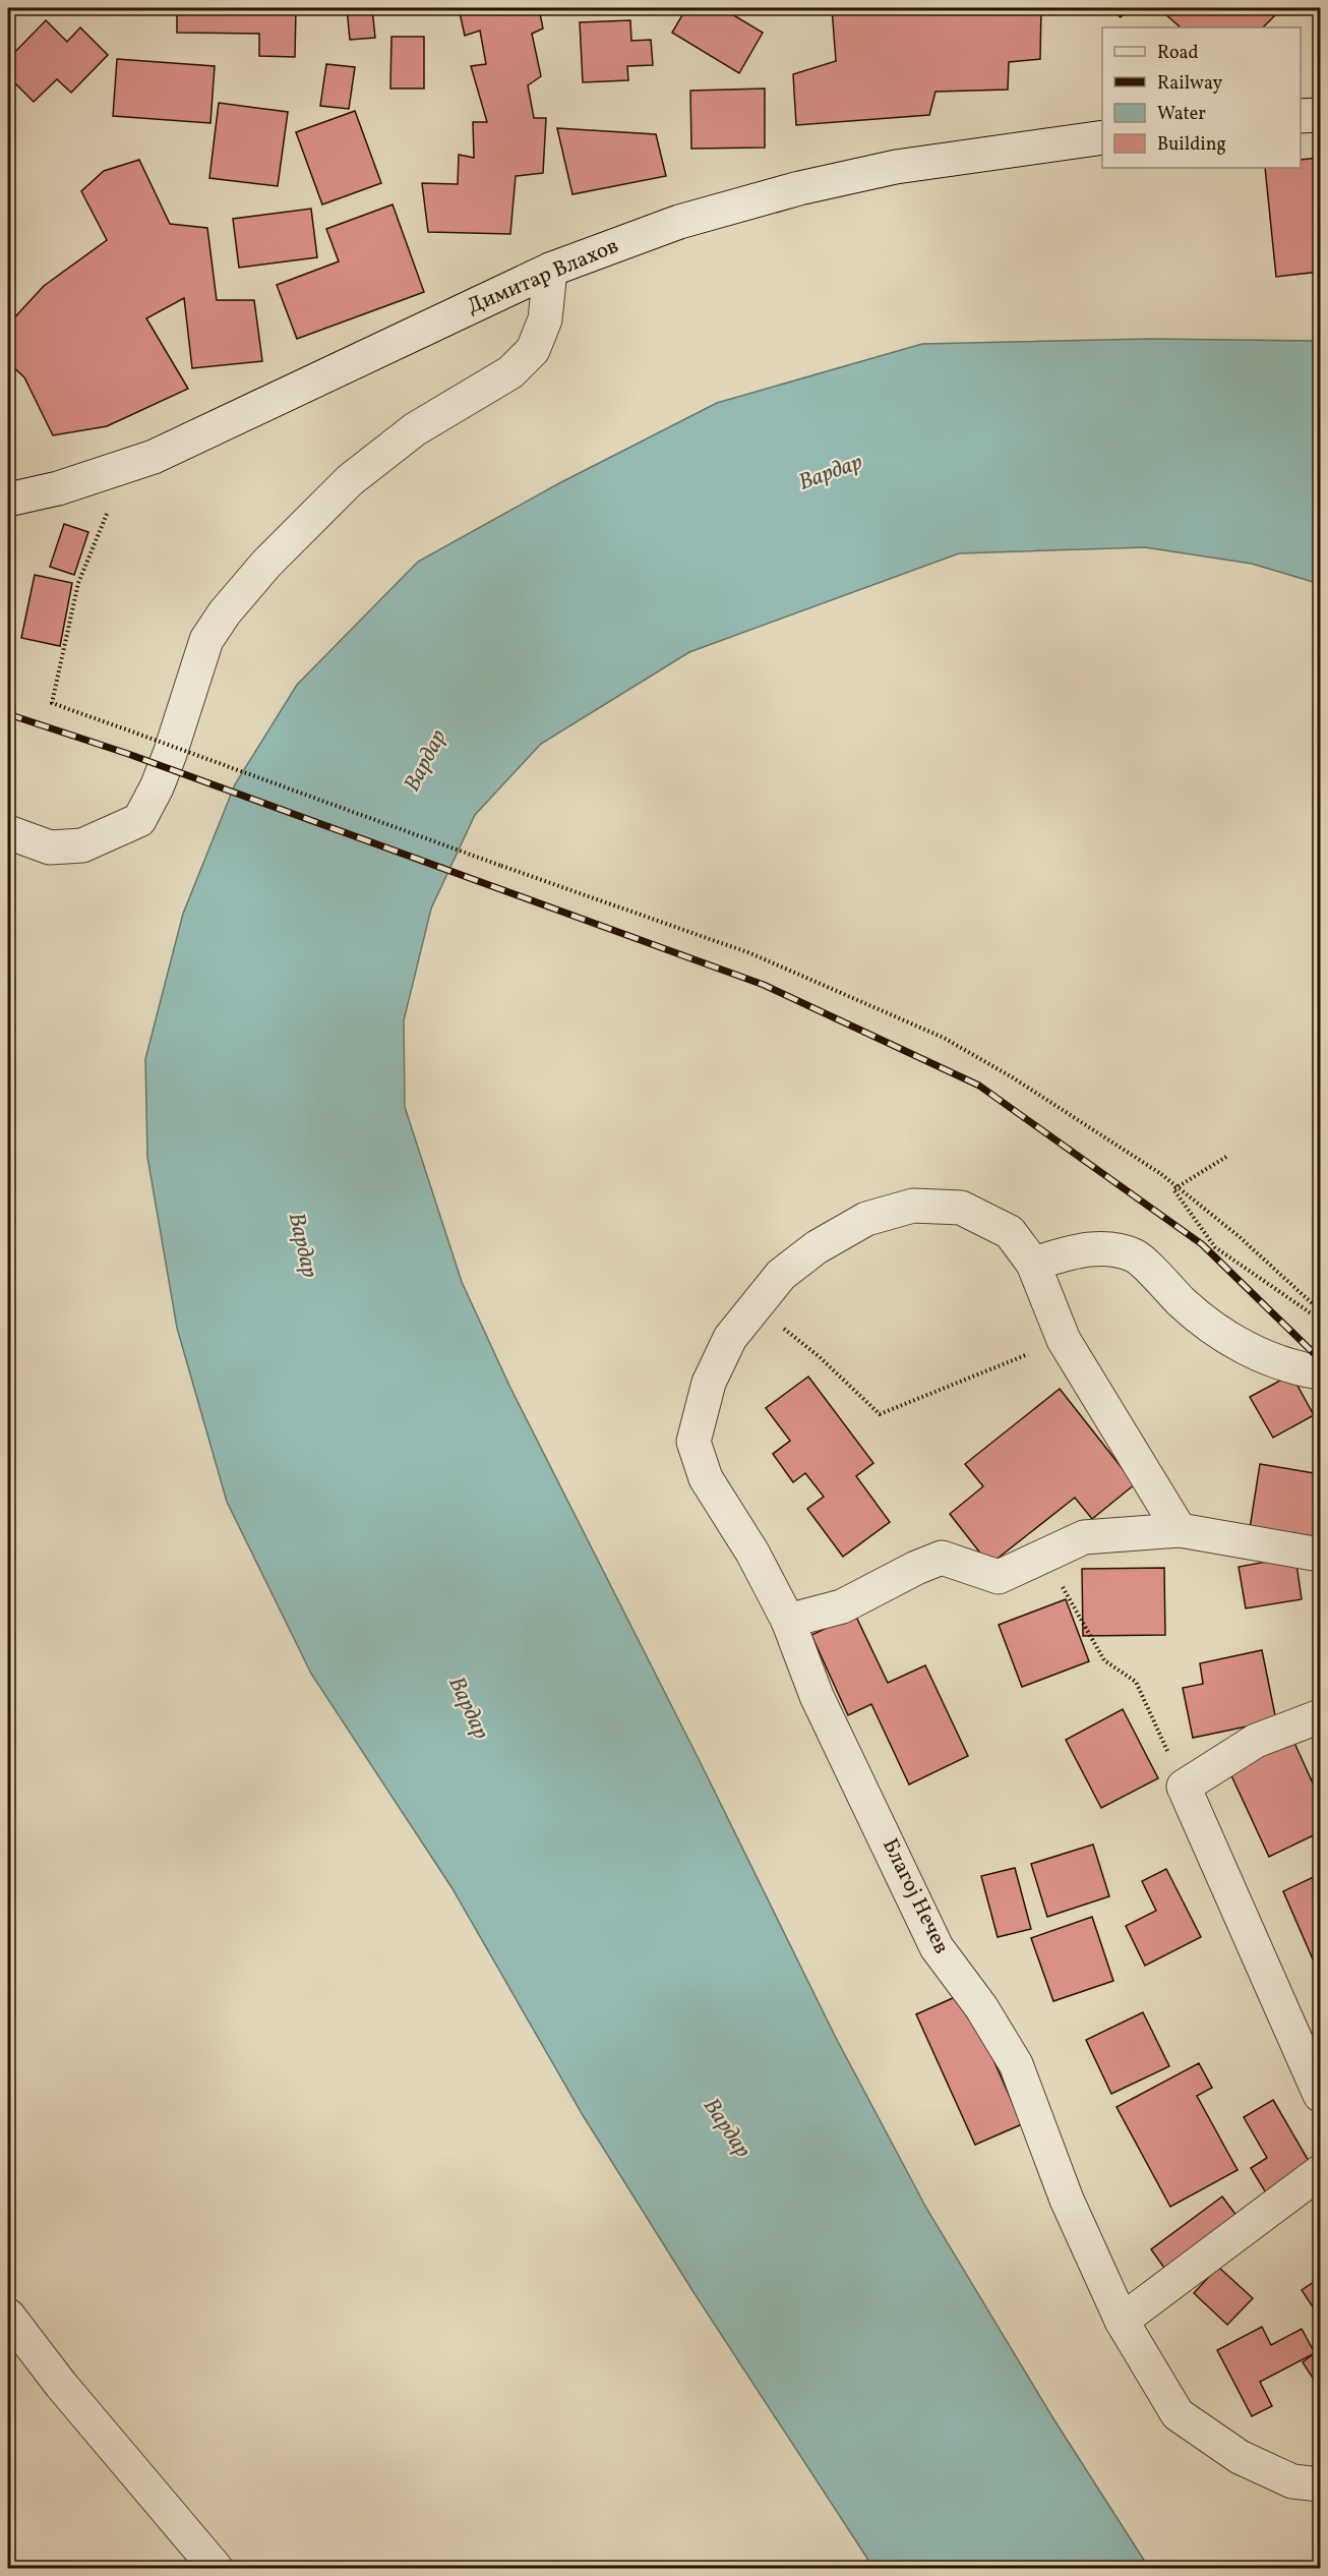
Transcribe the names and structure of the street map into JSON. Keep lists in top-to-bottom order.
{
  "streets": {
    "street": ["Димитар Влахов", "Благој Нечев"]
  },
  "water": ["Вардар"],
  "legend": [
    "Road",
    "Railway",
    "Water",
    "Building"
  ]
}
